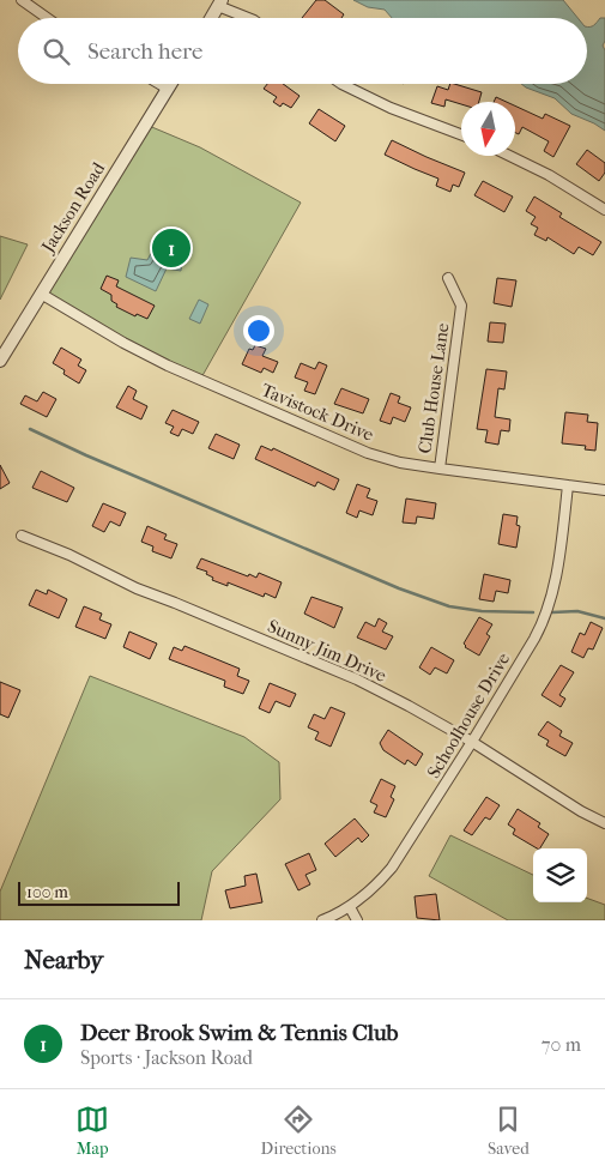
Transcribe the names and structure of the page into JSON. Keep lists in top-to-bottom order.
{
  "streets": {
    "street": [
      "Jackson Road",
      "Club House Lane",
      "Tavistock Drive",
      "Sunny Jim Drive",
      "Schoolhouse Drive"
    ]
  },
  "crossings": [
    ["Jackson Road", "Tavistock Drive"],
    ["Club House Lane", "Tavistock Drive"],
    ["Tavistock Drive", "Schoolhouse Drive"],
    ["Sunny Jim Drive", "Schoolhouse Drive"]
  ],
  "scale_bar": "100 m",
  "north": "bottom",
  "page": {
    "search": "Search here",
    "pins": "1",
    "scale": "100 m",
    "heading": "Nearby",
    "list": [
      {
        "mark": "1",
        "name": "Deer Brook Swim & Tennis Club",
        "note": "Sports · Jackson Road",
        "value": "70 m"
      }
    ],
    "nav": ["Map", "Directions", "Saved"]
  }
}
